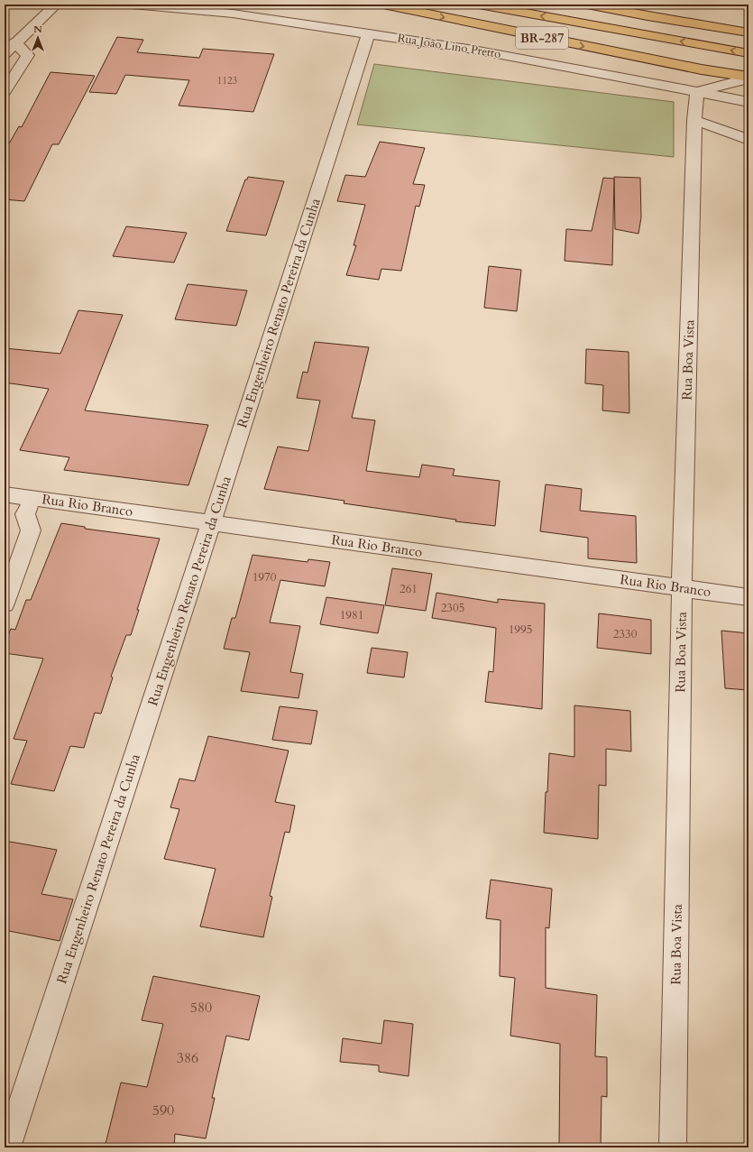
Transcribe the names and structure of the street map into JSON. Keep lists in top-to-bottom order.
{
  "streets": {
    "highway": ["BR-287"],
    "street": [
      "Rua João Lino Pretto",
      "Rua Engenheiro Renato Pereira da Cunha",
      "Rua Boa Vista",
      "Rua Rio Branco"
    ]
  },
  "crossings": [
    ["BR-287", "Rua João Lino Pretto"],
    ["Rua João Lino Pretto", "Rua Engenheiro Renato Pereira da Cunha"],
    ["Rua João Lino Pretto", "Rua Boa Vista"],
    ["Rua Engenheiro Renato Pereira da Cunha", "Rua Rio Branco"],
    ["Rua Boa Vista", "Rua Rio Branco"]
  ],
  "house_numbers": [
    "1123",
    "1970",
    "261",
    "2305",
    "1981",
    "1995",
    "2330",
    "580",
    "386",
    "590"
  ],
  "north": "top"
}
